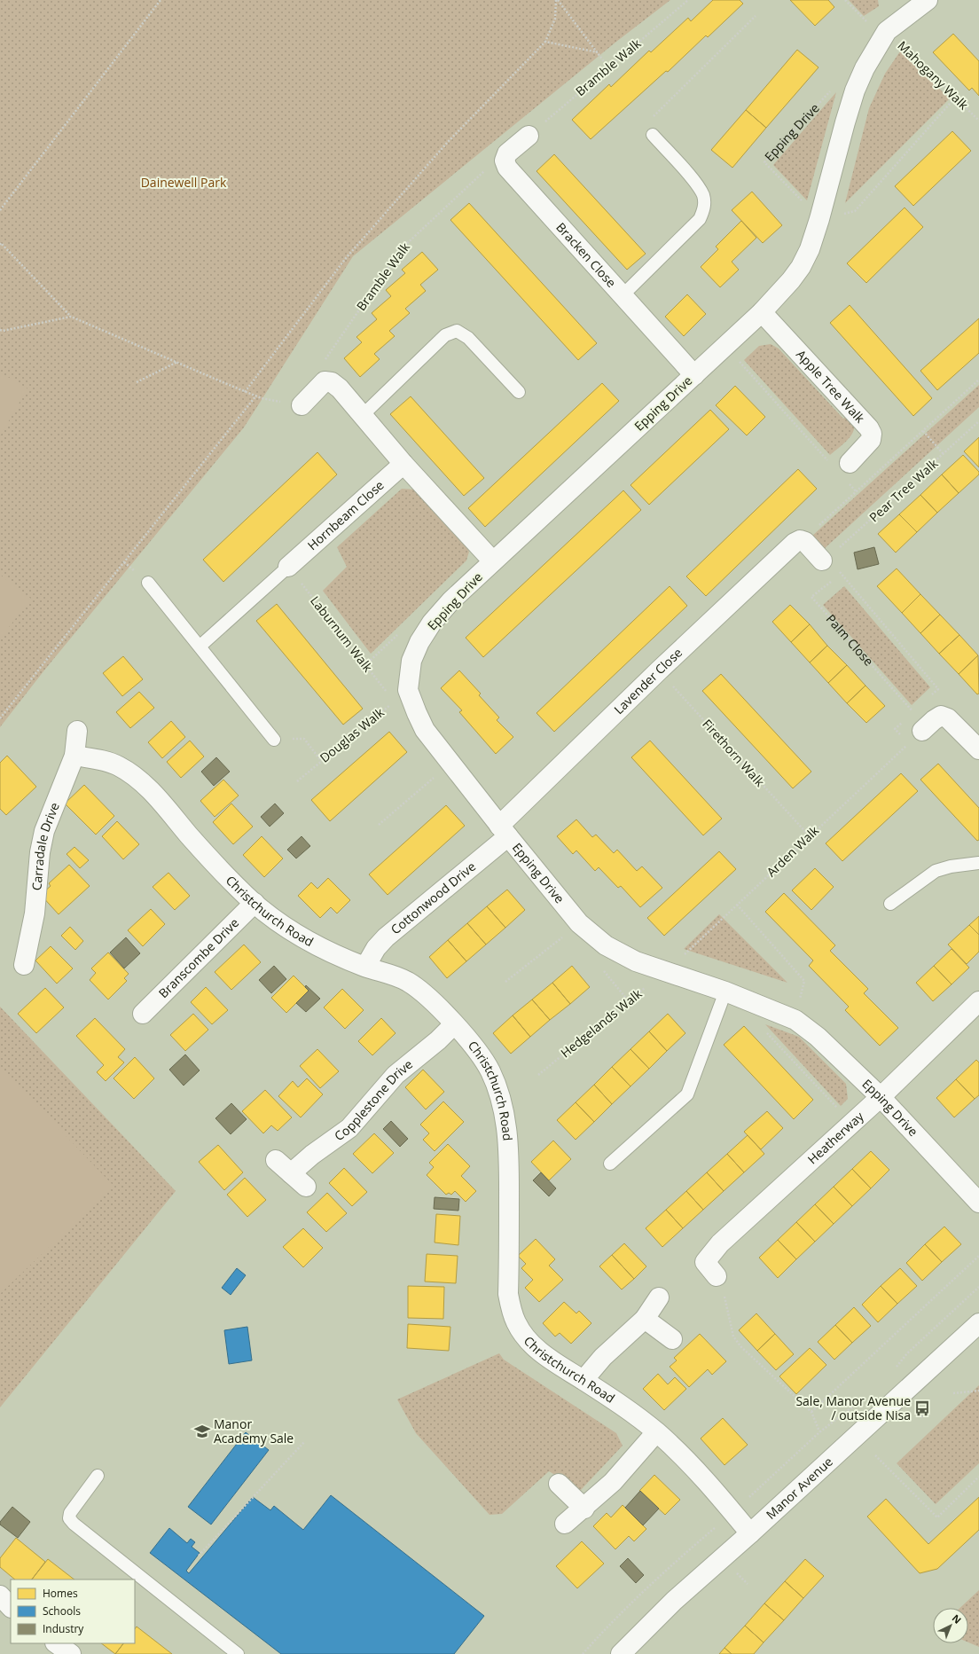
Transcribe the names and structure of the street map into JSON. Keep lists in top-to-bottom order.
{
  "streets": {
    "street": [
      "Epping Drive",
      "Bracken Close",
      "Apple Tree Walk",
      "Hornbeam Close",
      "Lavender Close",
      "Carradale Drive",
      "Cottonwood Drive",
      "Christchurch Road",
      "Branscombe Drive",
      "Copplestone Drive",
      "Heatherway",
      "Manor Avenue"
    ],
    "path": [
      "Bramble Walk",
      "Mahogany Walk",
      "Pear Tree Walk",
      "Laburnum Walk",
      "Palm Close",
      "Douglas Walk",
      "Firethorn Walk",
      "Arden Walk",
      "Hedgelands Walk"
    ]
  },
  "crossings": [
    ["Bramble Walk", "Bracken Close"],
    ["Mahogany Walk", "Epping Drive"],
    ["Epping Drive", "Bracken Close"],
    ["Epping Drive", "Apple Tree Walk"],
    ["Epping Drive", "Laburnum Walk"],
    ["Epping Drive", "Lavender Close"],
    ["Epping Drive", "Douglas Walk"],
    ["Epping Drive", "Arden Walk"],
    ["Epping Drive", "Cottonwood Drive"],
    ["Epping Drive", "Hedgelands Walk"],
    ["Epping Drive", "Heatherway"],
    ["Hornbeam Close", "Laburnum Walk"],
    ["Laburnum Walk", "Douglas Walk"],
    ["Lavender Close", "Firethorn Walk"],
    ["Lavender Close", "Cottonwood Drive"],
    ["Firethorn Walk", "Arden Walk"],
    ["Carradale Drive", "Christchurch Road"],
    ["Arden Walk", "Hedgelands Walk"],
    ["Cottonwood Drive", "Christchurch Road"],
    ["Christchurch Road", "Branscombe Drive"],
    ["Christchurch Road", "Copplestone Drive"],
    ["Christchurch Road", "Manor Avenue"]
  ],
  "parks": ["Dainewell Park"],
  "places": {
    "bus stop": ["Sale, Manor Avenue / outside Nisa"],
    "school or university": ["Manor Academy Sale"]
  },
  "legend": ["Homes", "Schools", "Industry"],
  "north": "top right"
}
